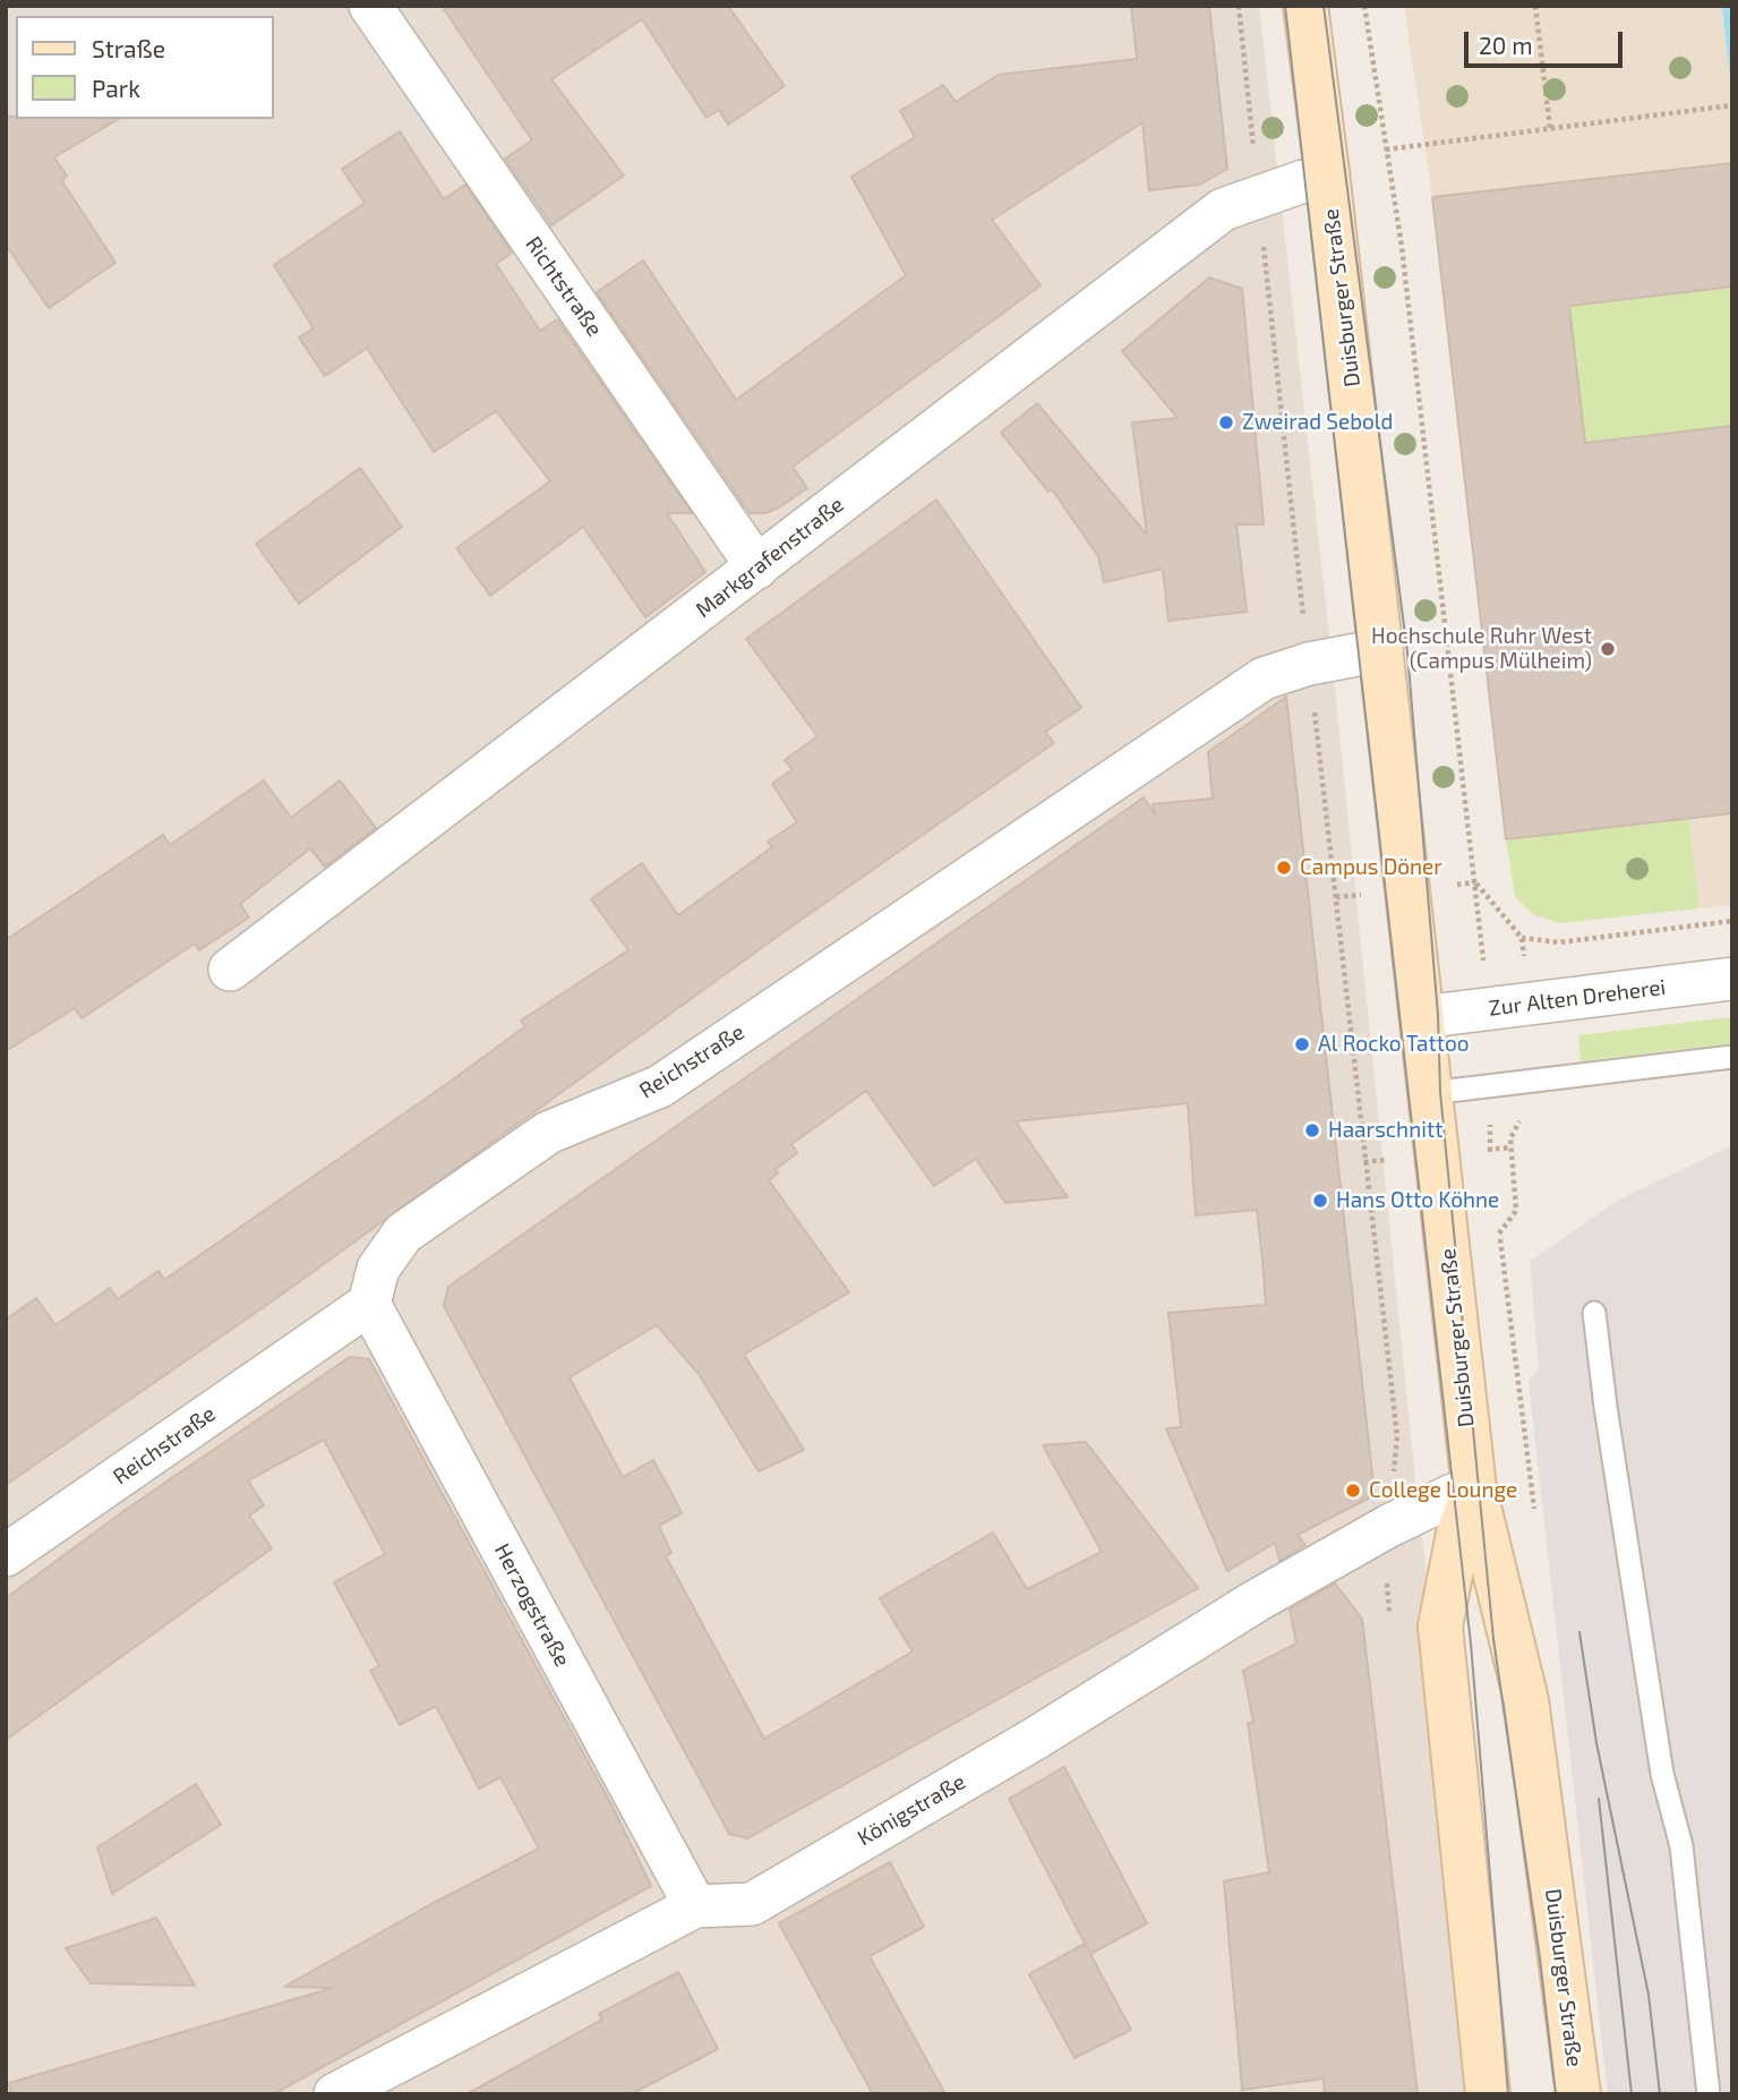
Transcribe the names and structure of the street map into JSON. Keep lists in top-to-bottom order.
{
  "streets": {
    "main road": ["Duisburger Straße"],
    "street": [
      "Richtstraße",
      "Markgrafenstraße",
      "Zur Alten Dreherei",
      "Reichstraße",
      "Herzogstraße",
      "Königstraße"
    ]
  },
  "crossings": [
    ["Richtstraße", "Markgrafenstraße"],
    ["Duisburger Straße", "Markgrafenstraße"],
    ["Duisburger Straße", "Zur Alten Dreherei"],
    ["Duisburger Straße", "Reichstraße"],
    ["Duisburger Straße", "Königstraße"],
    ["Reichstraße", "Herzogstraße"],
    ["Herzogstraße", "Königstraße"]
  ],
  "places": [
    "Zweirad Sebold",
    "Hochschule Ruhr West (Campus Mülheim)",
    "Campus Döner",
    "Al Rocko Tattoo",
    "Haarschnitt",
    "Hans Otto Köhne",
    "College Lounge"
  ],
  "legend": ["Straße", "Park"],
  "scale_bar": "20 m"
}
